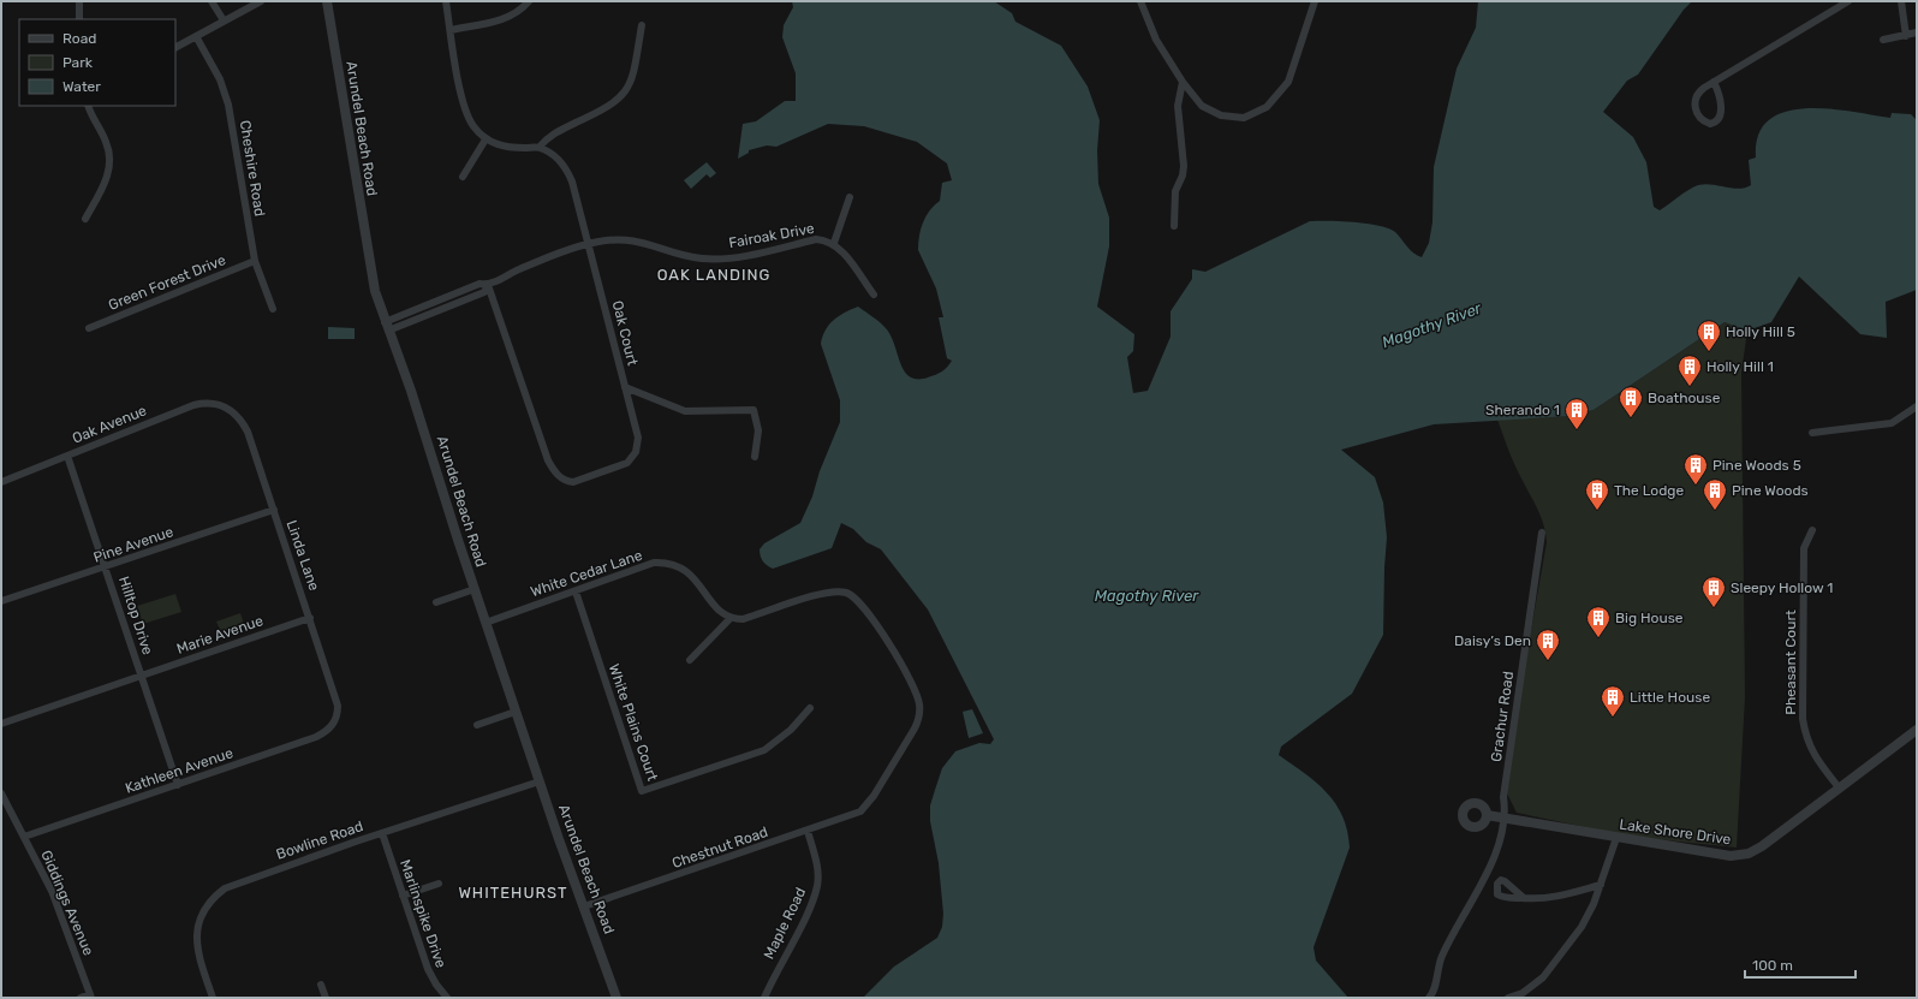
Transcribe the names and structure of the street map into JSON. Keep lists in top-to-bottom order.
{
  "streets": {
    "street": [
      "Arundel Beach Road",
      "Cheshire Road",
      "Fairoak Drive",
      "Green Forest Drive",
      "Oak Court",
      "Oak Avenue",
      "Pine Avenue",
      "Linda Lane",
      "White Cedar Lane",
      "Hilltop Drive",
      "Marie Avenue",
      "Pheasant Court",
      "Grachur Road",
      "White Plains Court",
      "Kathleen Avenue",
      "Lake Shore Drive",
      "Bowline Road",
      "Chestnut Road",
      "Giddings Avenue",
      "Marlinspike Drive",
      "Maple Road"
    ]
  },
  "crossings": [
    ["Arundel Beach Road", "Fairoak Drive"],
    ["Arundel Beach Road", "White Cedar Lane"],
    ["Arundel Beach Road", "Bowline Road"],
    ["Arundel Beach Road", "Chestnut Road"],
    ["Cheshire Road", "Green Forest Drive"],
    ["Fairoak Drive", "Oak Court"],
    ["Oak Avenue", "Linda Lane"],
    ["Oak Avenue", "Hilltop Drive"],
    ["Pine Avenue", "Linda Lane"],
    ["Pine Avenue", "Hilltop Drive"],
    ["Linda Lane", "Marie Avenue"],
    ["Linda Lane", "Kathleen Avenue"],
    ["White Cedar Lane", "White Plains Court"],
    ["White Cedar Lane", "Chestnut Road"],
    ["Hilltop Drive", "Marie Avenue"],
    ["Hilltop Drive", "Kathleen Avenue"],
    ["Pheasant Court", "Lake Shore Drive"],
    ["Grachur Road", "Lake Shore Drive"],
    ["Kathleen Avenue", "Giddings Avenue"],
    ["Bowline Road", "Marlinspike Drive"],
    ["Chestnut Road", "Maple Road"]
  ],
  "districts": ["OAK LANDING", "WHITEHURST"],
  "water": ["Magothy River"],
  "places": {
    "building": [
      "Holly Hill 5",
      "Holly Hill 1",
      "Boathouse",
      "Sherando 1",
      "Pine Woods 5",
      "The Lodge",
      "Pine Woods",
      "Sleepy Hollow 1",
      "Big House",
      "Daisy’s Den",
      "Little House"
    ]
  },
  "legend": ["Road", "Park", "Water"],
  "scale_bar": "100 m"
}
